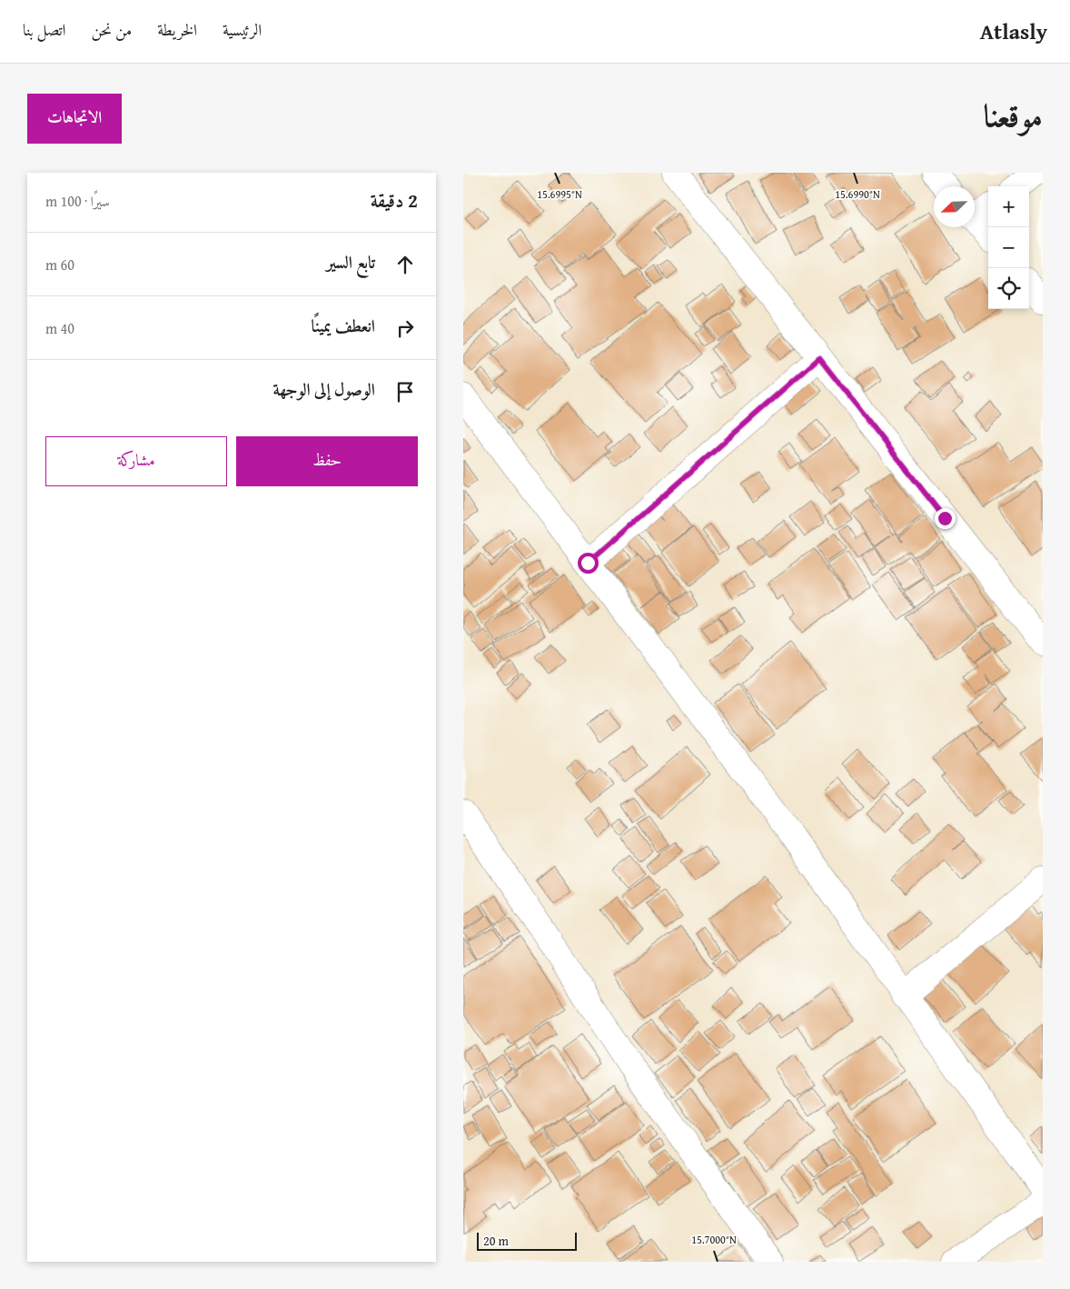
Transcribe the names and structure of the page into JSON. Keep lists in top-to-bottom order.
{
  "scale_bar": "20 m",
  "north": "bottom left",
  "page": {
    "header": "Atlasly",
    "nav": [
      "الرئيسية",
      "الخريطة",
      "من نحن",
      "اتصل بنا"
    ],
    "title": "موقعنا",
    "buttons": [
      "الاتجاهات",
      ["حفظ", "مشاركة"]
    ],
    "heading": ["2 دقيقة", "سيرًا · 100 m"],
    "map_buttons": ["+", "−"],
    "list": [
      ["تابع السير", "60 m"],
      ["انعطف يمينًا", "40 m"],
      "الوصول إلى الوجهة"
    ],
    "scale": "20 m"
  },
  "coordinates": ["15.6995°N", "15.6990°N", "15.7000°N"]
}
